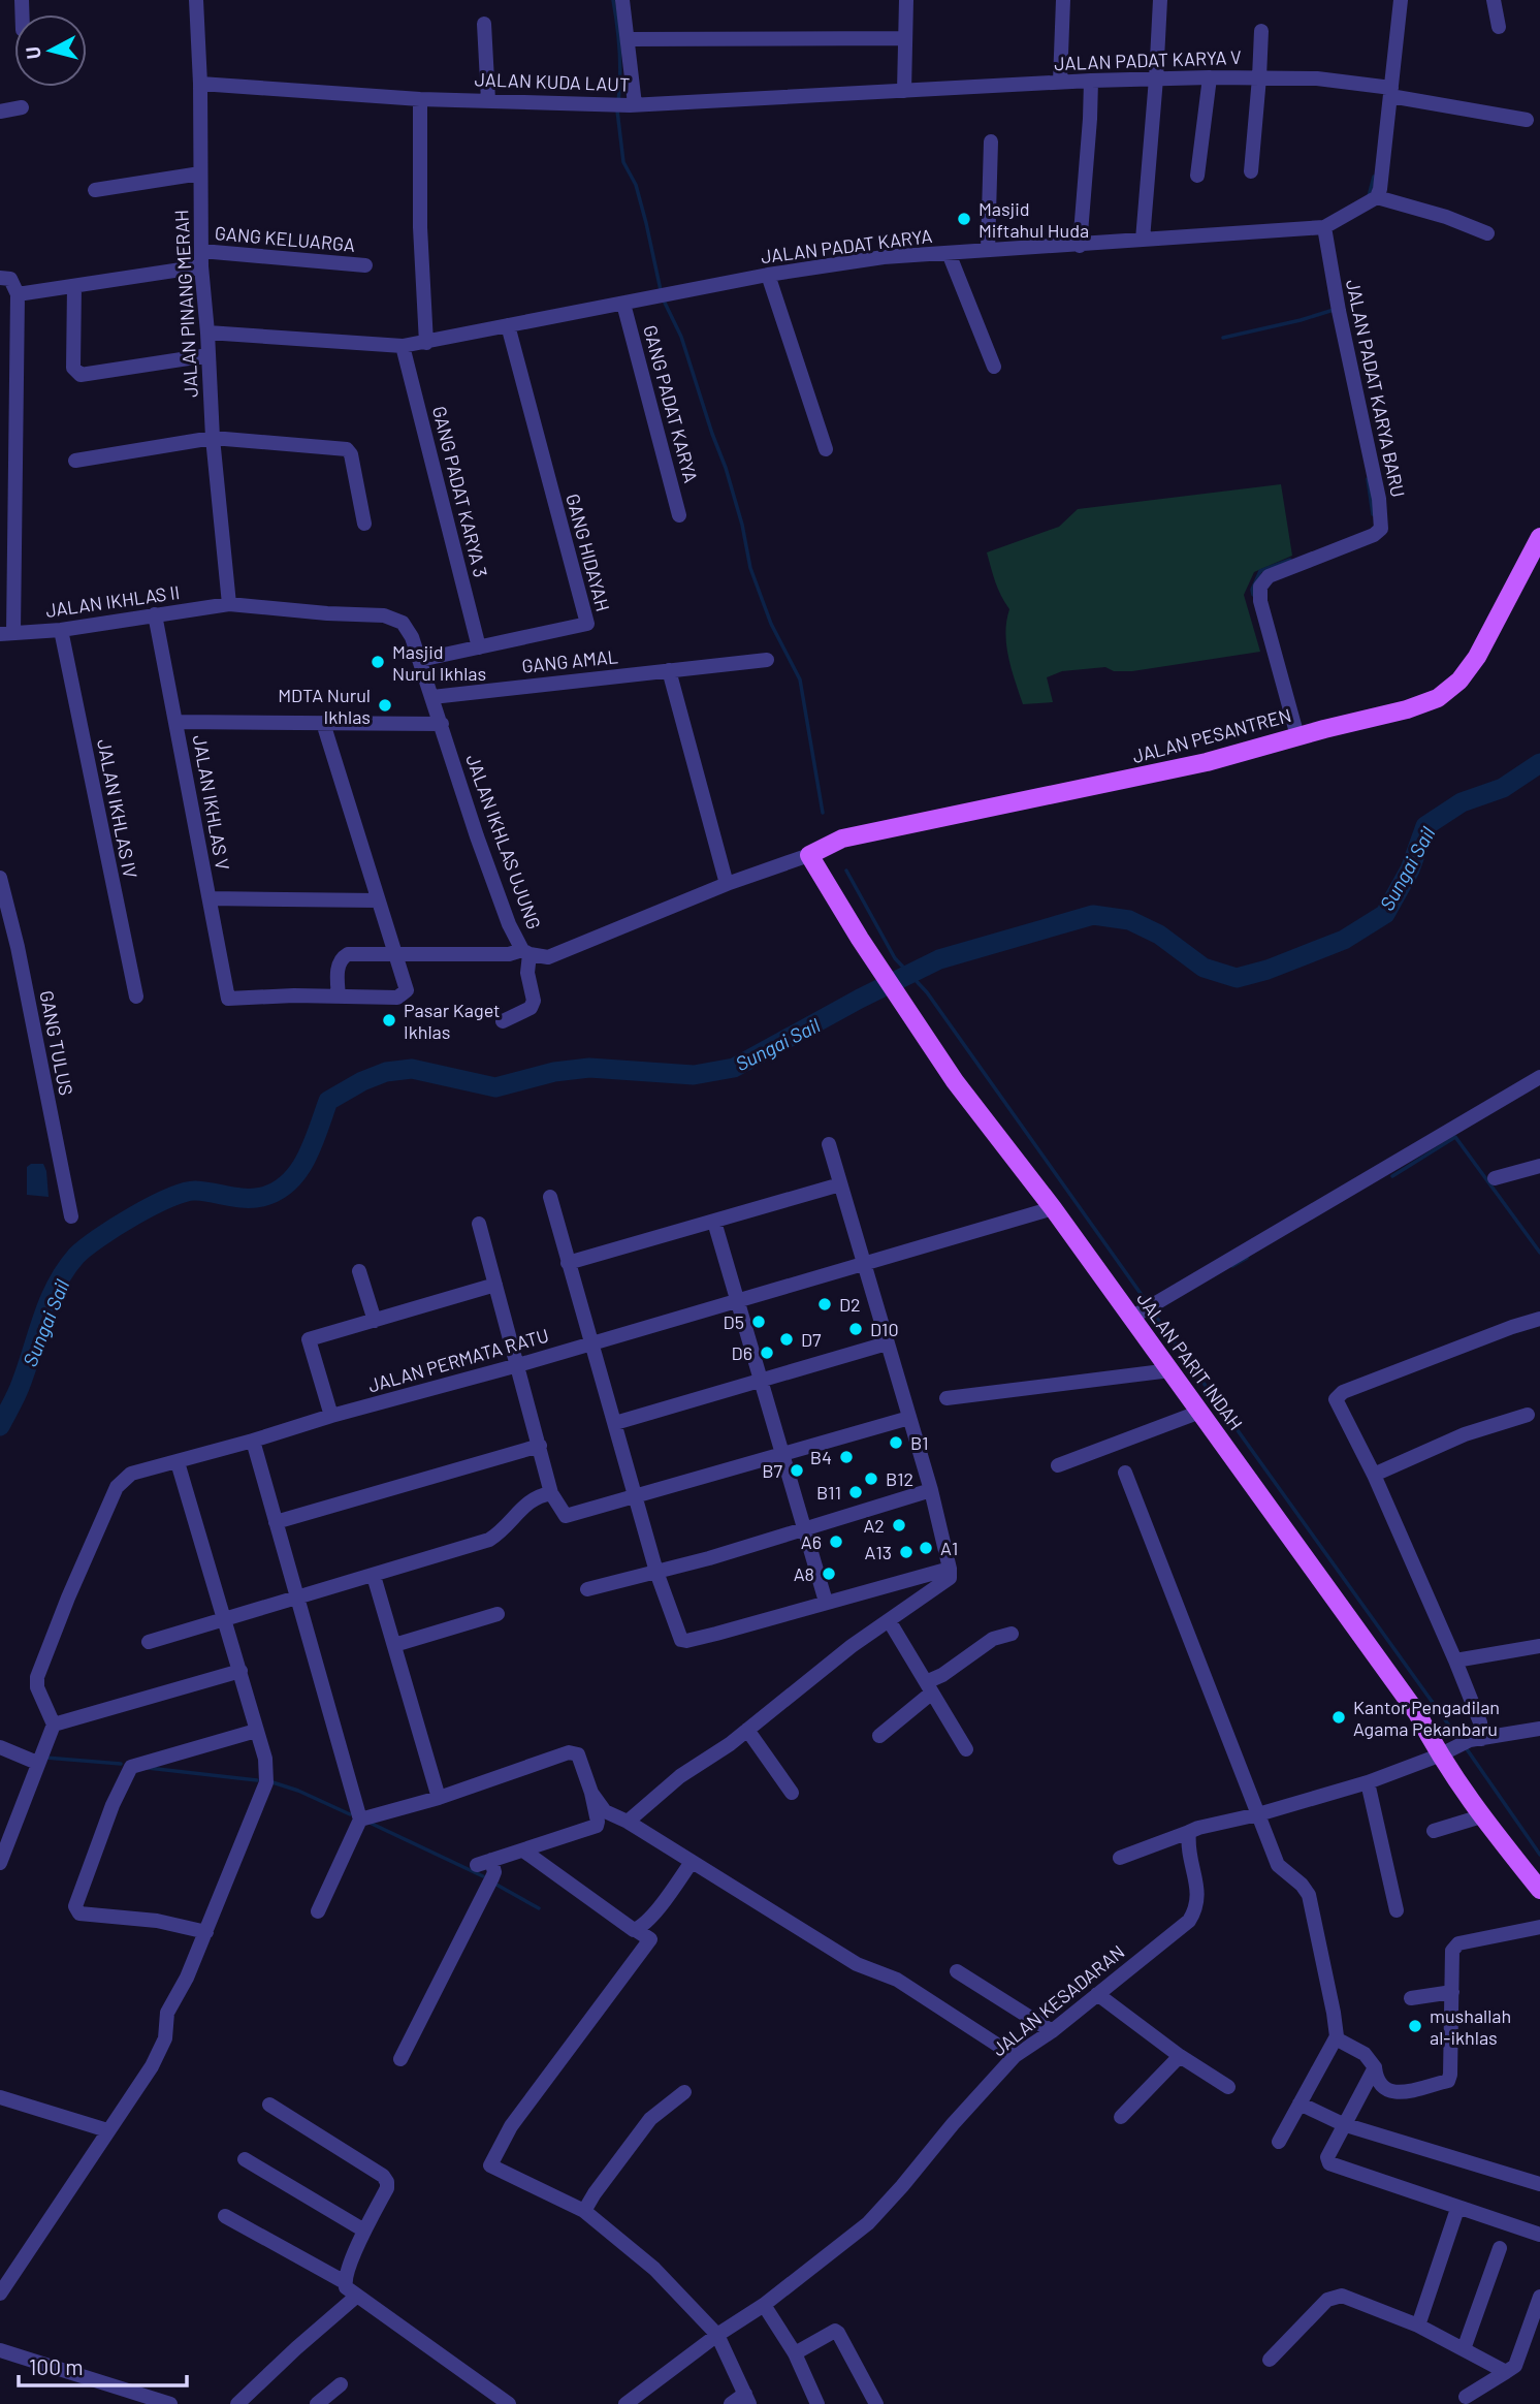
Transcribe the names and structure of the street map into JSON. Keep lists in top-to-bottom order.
{
  "streets": {
    "main road": ["JALAN PESANTREN", "JALAN PARIT INDAH"],
    "street": [
      "JALAN PADAT KARYA V",
      "JALAN KUDA LAUT",
      "GANG KELUARGA",
      "JALAN PADAT KARYA",
      "JALAN PINANG MERAH",
      "JALAN PADAT KARYA BARU",
      "GANG PADAT KARYA",
      "GANG PADAT KARYA 3",
      "GANG HIDAYAH",
      "JALAN IKHLAS II",
      "GANG AMAL",
      "JALAN IKHLAS V",
      "JALAN IKHLAS IV",
      "JALAN IKHLAS UJUNG",
      "GANG TULUS",
      "JALAN PERMATA RATU",
      "JALAN KESADARAN"
    ]
  },
  "crossings": [
    ["JALAN PADAT KARYA V", "JALAN KUDA LAUT"],
    ["JALAN KUDA LAUT", "JALAN PINANG MERAH"],
    ["GANG KELUARGA", "JALAN PINANG MERAH"],
    ["JALAN PADAT KARYA", "JALAN PINANG MERAH"],
    ["JALAN PADAT KARYA", "JALAN PADAT KARYA BARU"],
    ["JALAN PADAT KARYA", "GANG PADAT KARYA"],
    ["JALAN PADAT KARYA", "GANG PADAT KARYA 3"],
    ["JALAN PADAT KARYA", "GANG HIDAYAH"],
    ["JALAN PINANG MERAH", "JALAN IKHLAS II"],
    ["JALAN PINANG MERAH", "JALAN IKHLAS UJUNG"],
    ["JALAN PADAT KARYA BARU", "JALAN PESANTREN"],
    ["GANG PADAT KARYA 3", "GANG HIDAYAH"],
    ["GANG HIDAYAH", "JALAN IKHLAS UJUNG"],
    ["JALAN IKHLAS II", "JALAN IKHLAS V"],
    ["JALAN IKHLAS II", "JALAN IKHLAS IV"],
    ["JALAN IKHLAS II", "JALAN IKHLAS UJUNG"],
    ["GANG AMAL", "JALAN IKHLAS UJUNG"],
    ["JALAN PESANTREN", "JALAN IKHLAS UJUNG"],
    ["JALAN PESANTREN", "JALAN PARIT INDAH"],
    ["JALAN IKHLAS UJUNG", "JALAN PARIT INDAH"],
    ["JALAN PERMATA RATU", "JALAN PARIT INDAH"]
  ],
  "water": ["Sungai Sail"],
  "places": [
    "Masjid Miftahul Huda",
    "Masjid Nurul Ikhlas",
    "MDTA Nurul Ikhlas",
    "Pasar Kaget Ikhlas",
    "D2",
    "D5",
    "D10",
    "D7",
    "D6",
    "B1",
    "B4",
    "B7",
    "B12",
    "B11",
    "A2",
    "A6",
    "A1",
    "A13",
    "A8",
    "Kantor Pengadilan Agama Pekanbaru",
    "mushallah al-ikhlas"
  ],
  "scale_bar": "100 m",
  "north": "left"
}
